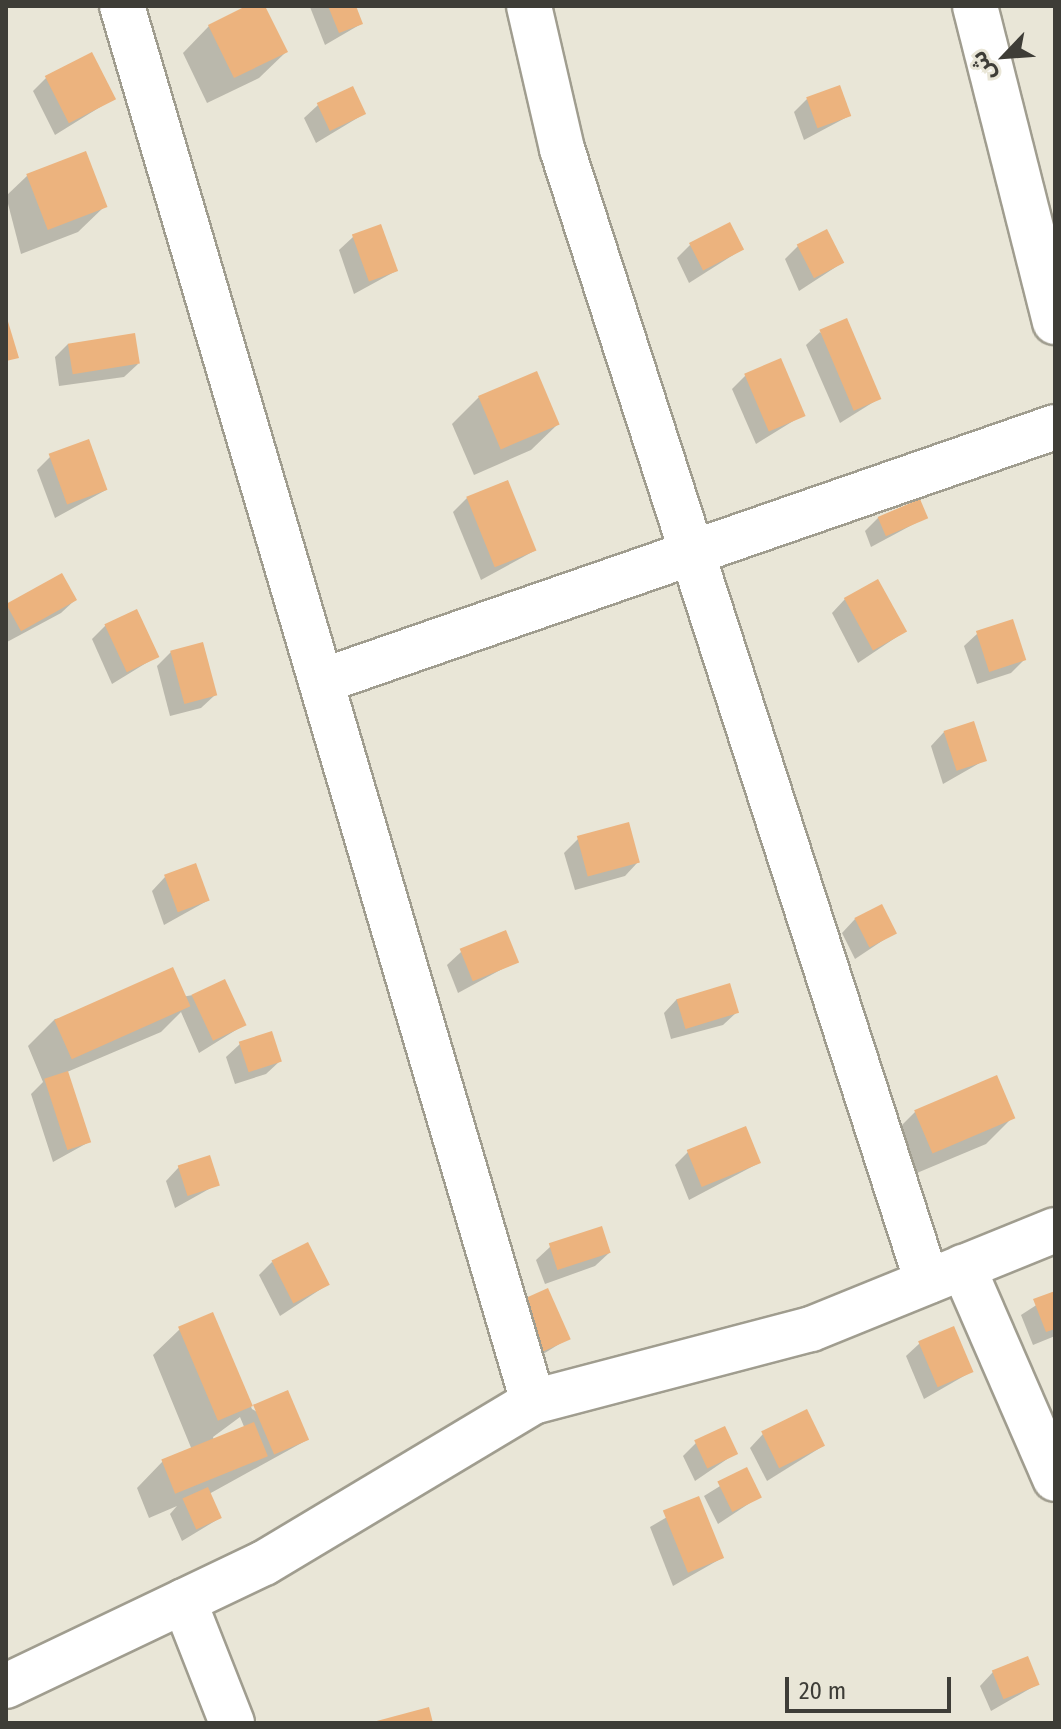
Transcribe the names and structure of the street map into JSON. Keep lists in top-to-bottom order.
{
  "scale_bar": "20 m",
  "north": "bottom left"
}
